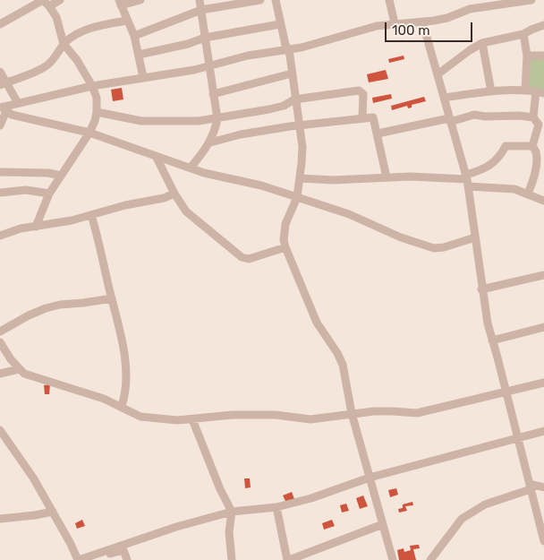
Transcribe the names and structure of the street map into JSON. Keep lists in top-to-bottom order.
{
  "scale_bar": "100 m"
}
